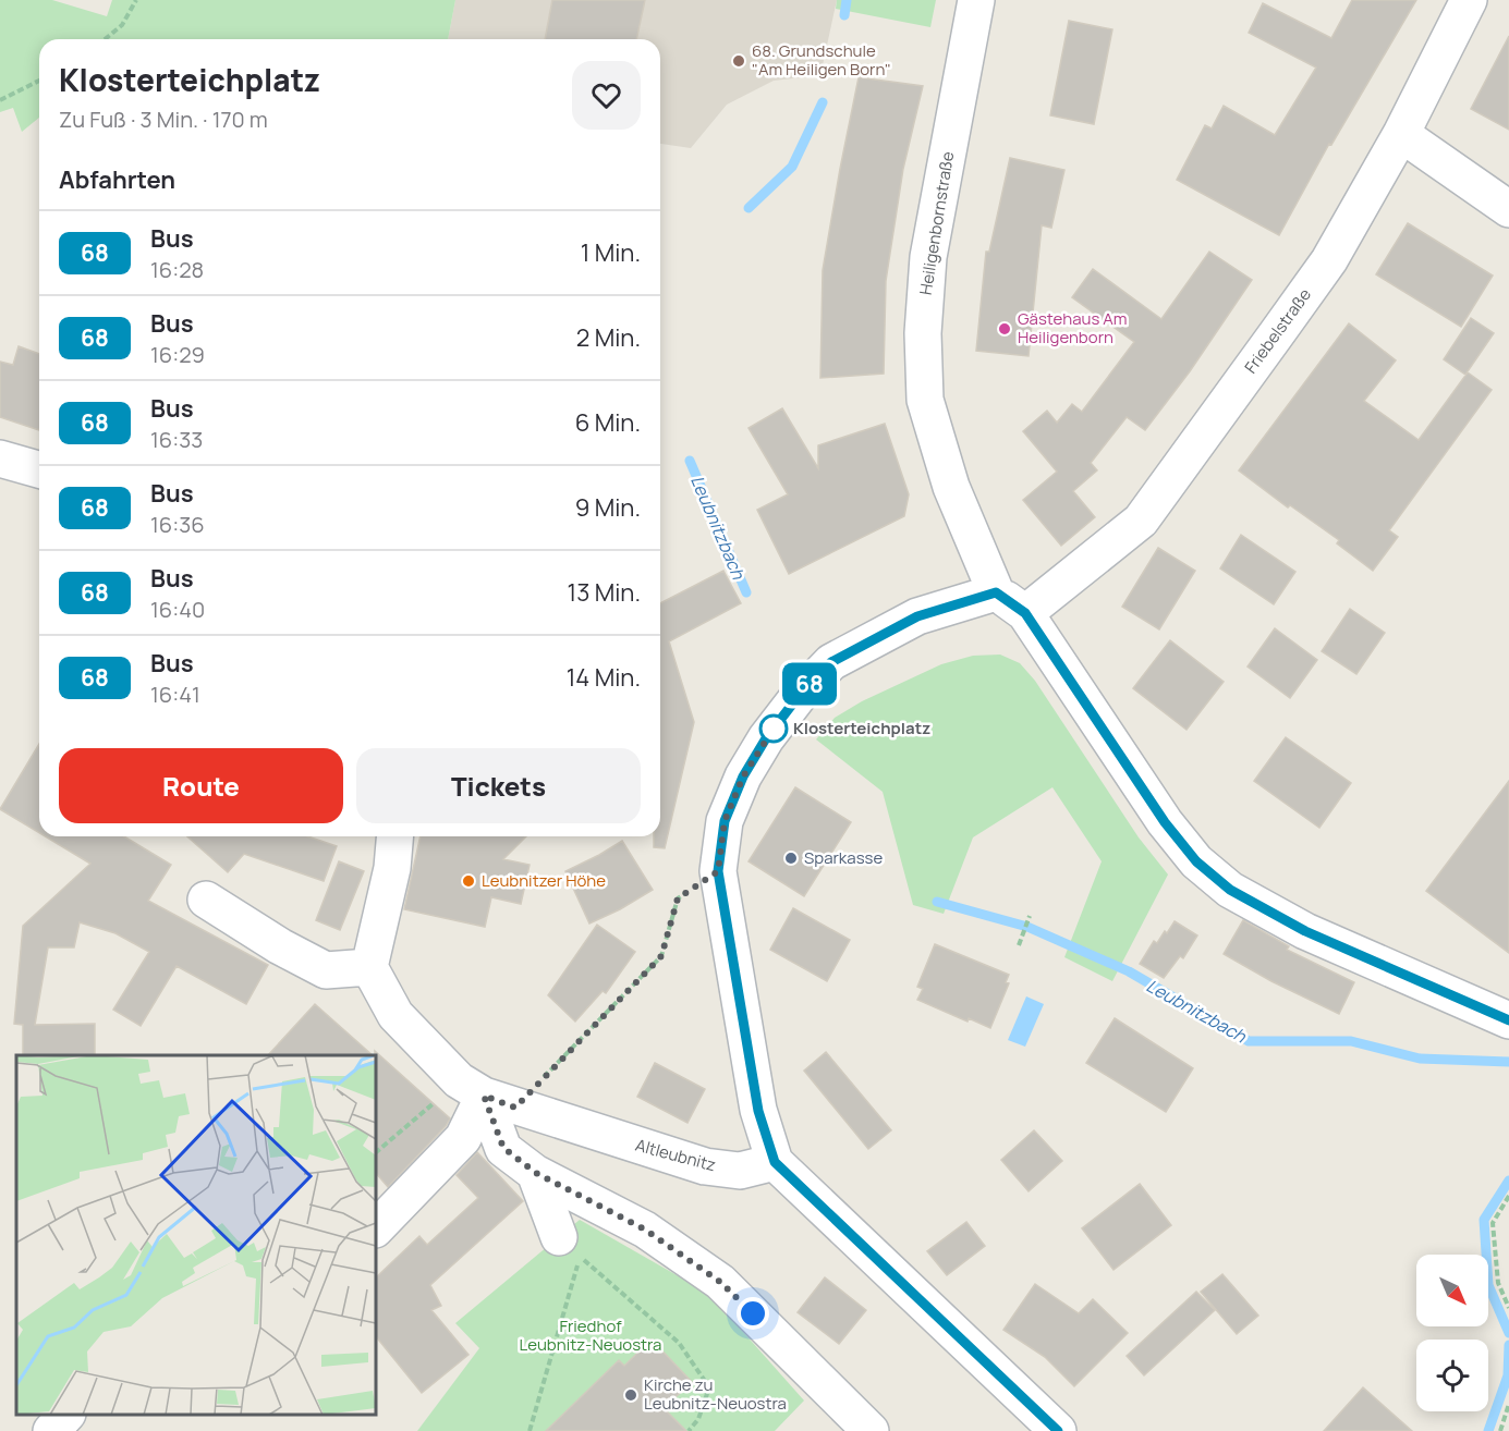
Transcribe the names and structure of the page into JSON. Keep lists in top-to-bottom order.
{
  "streets": {
    "street": ["Heiligenbornstraße", "Friebelstraße", "Altleubnitz"]
  },
  "water": ["Leubnitzbach"],
  "parks": ["Friedhof Leubnitz-Neuostra"],
  "places": [
    "68. Grundschule \"Am Heiligen Born\"",
    "Gästehaus Am Heiligenborn",
    "Klosterteichplatz",
    "Sparkasse",
    "Leubnitzer Höhe",
    "Kirche zu Leubnitz-Neuostra"
  ],
  "lines": ["bus line 68"],
  "north": "bottom right",
  "page": {
    "on_map": "68",
    "heading": [
      ["Klosterteichplatz", "Zu Fuß · 3 Min. · 170 m"],
      "Abfahrten"
    ],
    "list": [
      {
        "mark": "68",
        "name": "Bus",
        "note": "16:28",
        "value": "1 Min."
      },
      {
        "mark": "68",
        "name": "Bus",
        "note": "16:29",
        "value": "2 Min."
      },
      {
        "mark": "68",
        "name": "Bus",
        "note": "16:33",
        "value": "6 Min."
      },
      {
        "mark": "68",
        "name": "Bus",
        "note": "16:36",
        "value": "9 Min."
      },
      {
        "mark": "68",
        "name": "Bus",
        "note": "16:40",
        "value": "13 Min."
      },
      {
        "mark": "68",
        "name": "Bus",
        "note": "16:41",
        "value": "14 Min."
      }
    ],
    "buttons": ["Route", "Tickets"]
  }
}
